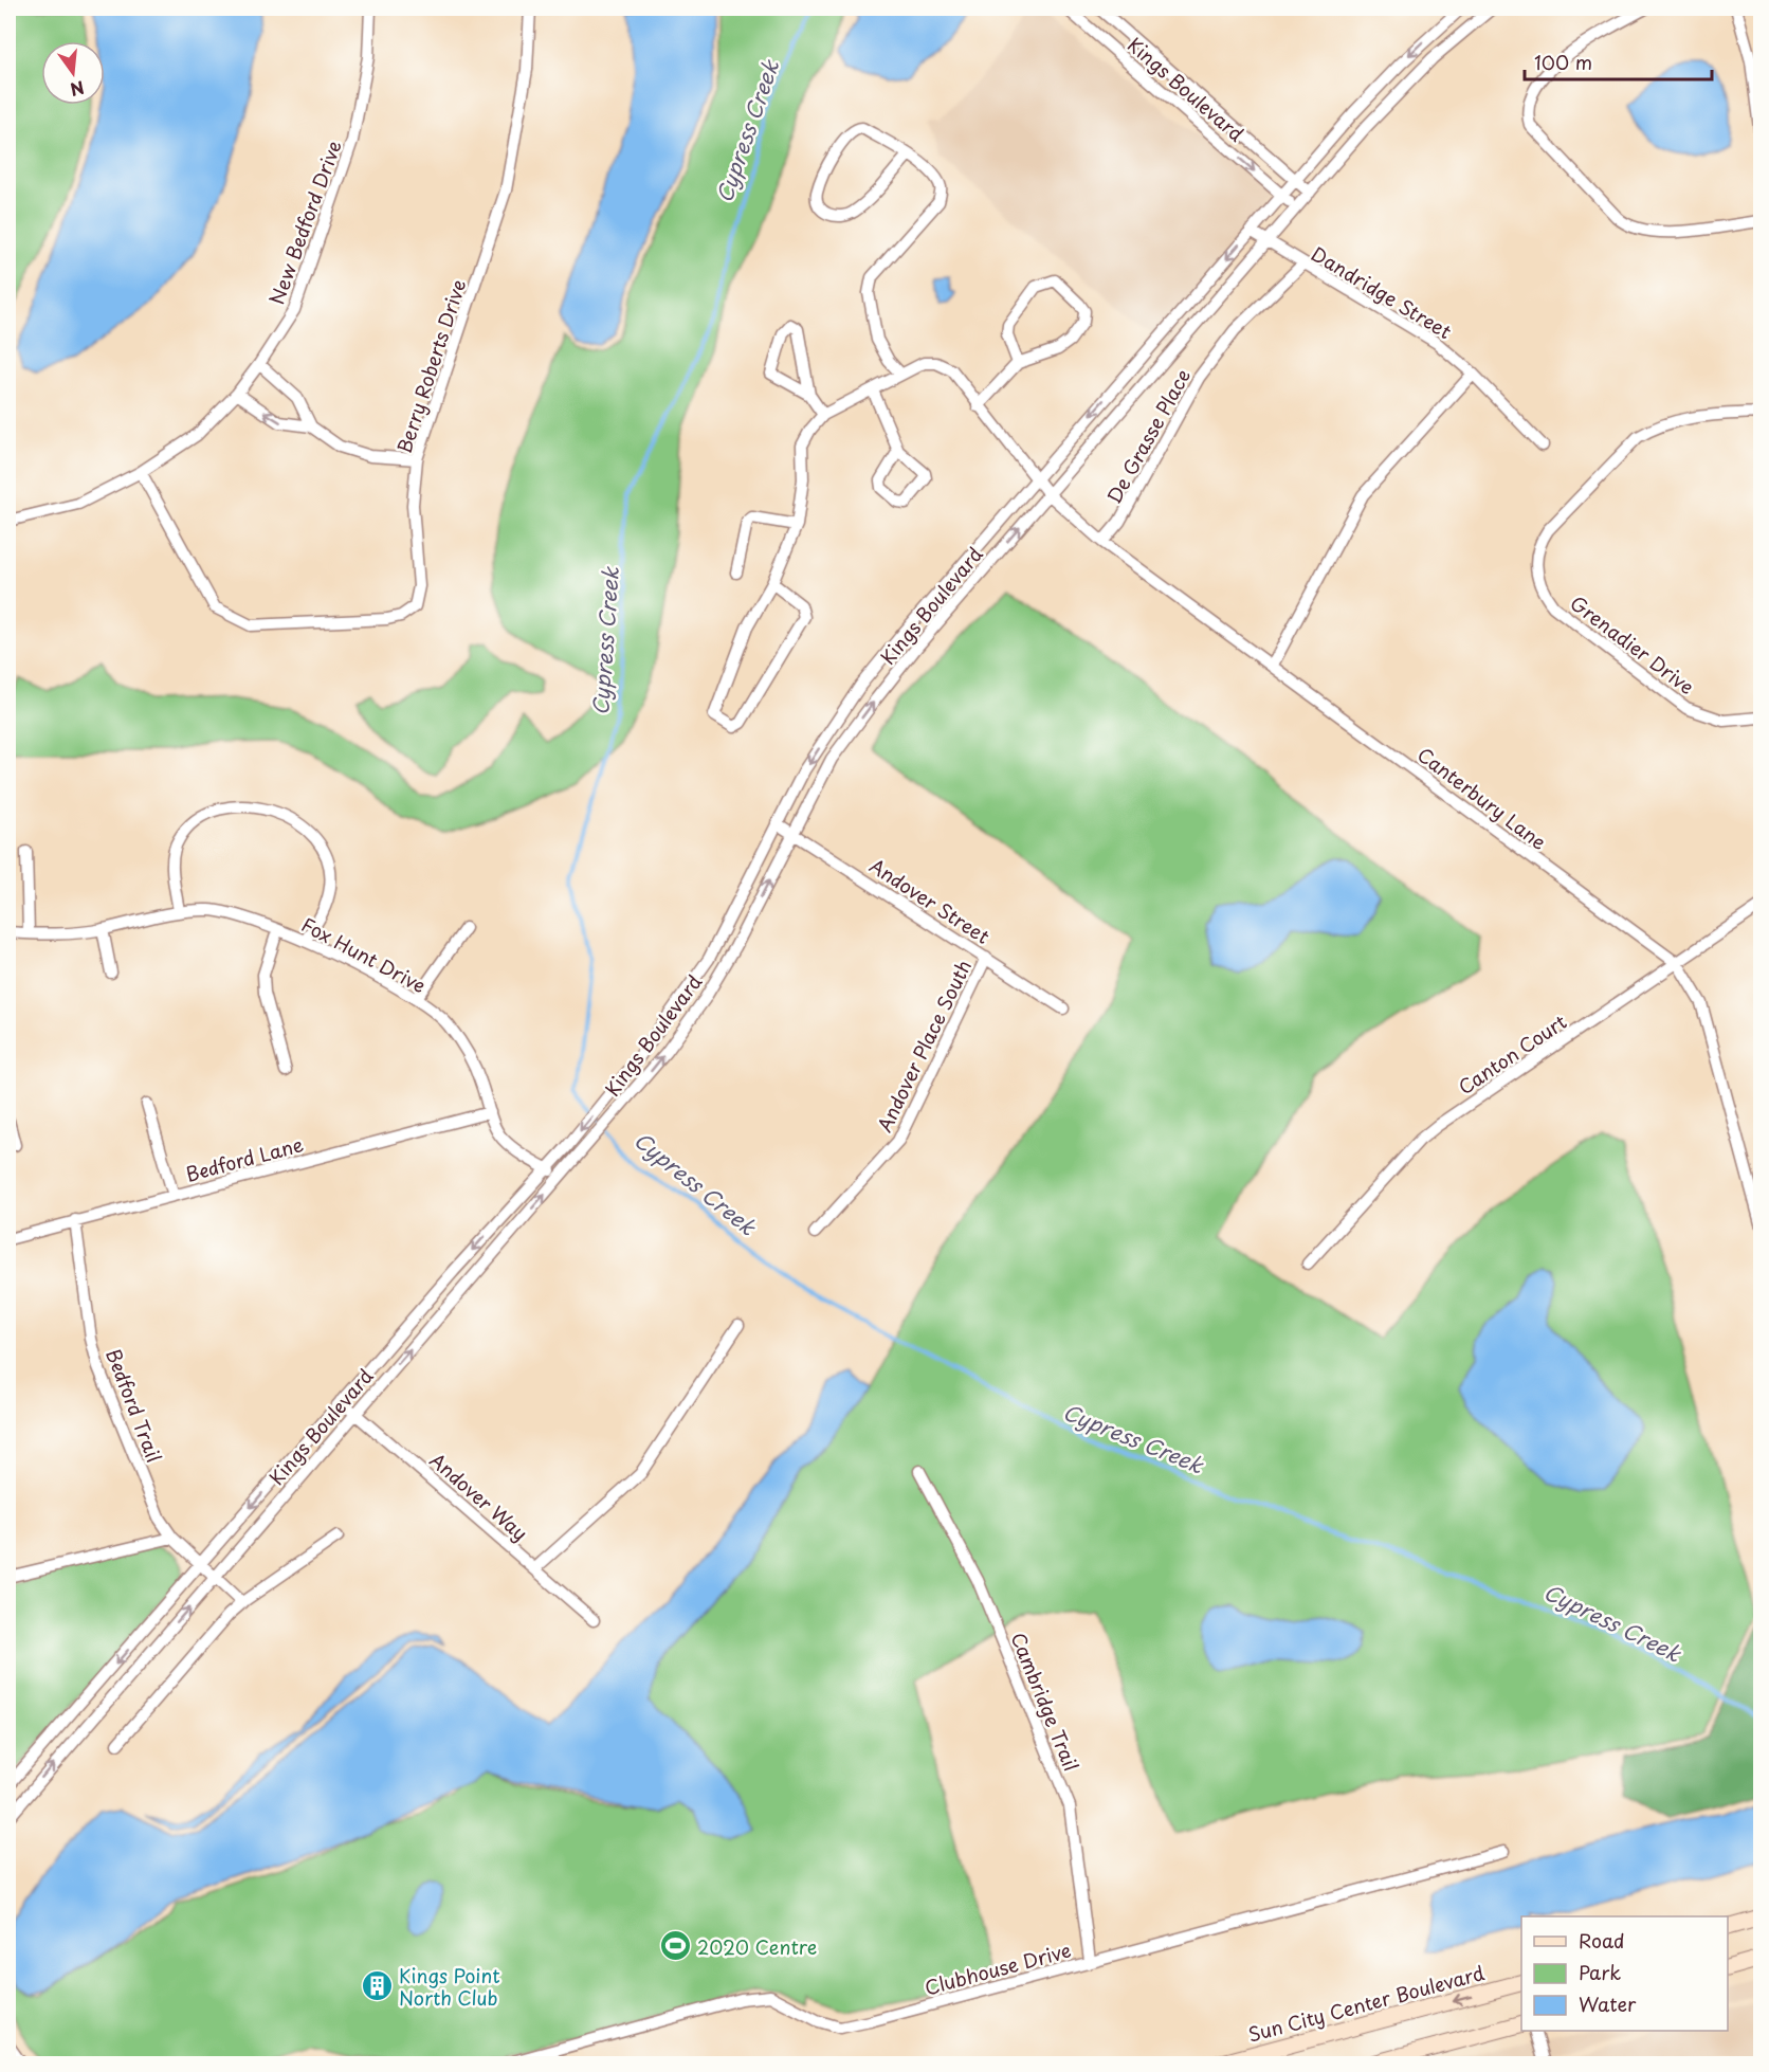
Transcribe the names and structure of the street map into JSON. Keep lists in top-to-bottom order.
{
  "streets": {
    "main road": ["Sun City Center Boulevard"],
    "street": [
      "Kings Boulevard",
      "New Bedford Drive",
      "Dandridge Street",
      "Berry Roberts Drive",
      "De Grasse Place",
      "Grenadier Drive",
      "Canterbury Lane",
      "Andover Street",
      "Fox Hunt Drive",
      "Andover Place South",
      "Canton Court",
      "Bedford Lane",
      "Bedford Trail",
      "Andover Way",
      "Cambridge Trail",
      "Clubhouse Drive"
    ]
  },
  "crossings": [
    ["Kings Boulevard", "Dandridge Street"],
    ["Kings Boulevard", "Canterbury Lane"],
    ["Kings Boulevard", "Andover Street"],
    ["Kings Boulevard", "Fox Hunt Drive"],
    ["Kings Boulevard", "Bedford Trail"],
    ["Kings Boulevard", "Andover Way"],
    ["New Bedford Drive", "Berry Roberts Drive"],
    ["Dandridge Street", "De Grasse Place"],
    ["De Grasse Place", "Canterbury Lane"],
    ["Canterbury Lane", "Canton Court"],
    ["Andover Street", "Andover Place South"],
    ["Fox Hunt Drive", "Bedford Lane"],
    ["Bedford Lane", "Bedford Trail"],
    ["Cambridge Trail", "Clubhouse Drive"]
  ],
  "water": ["Cypress Creek"],
  "places": {
    "sports": ["2020 Centre"],
    "building": ["Kings Point North Club"]
  },
  "legend": ["Road", "Park", "Water"],
  "scale_bar": "100 m",
  "north": "bottom"
}
